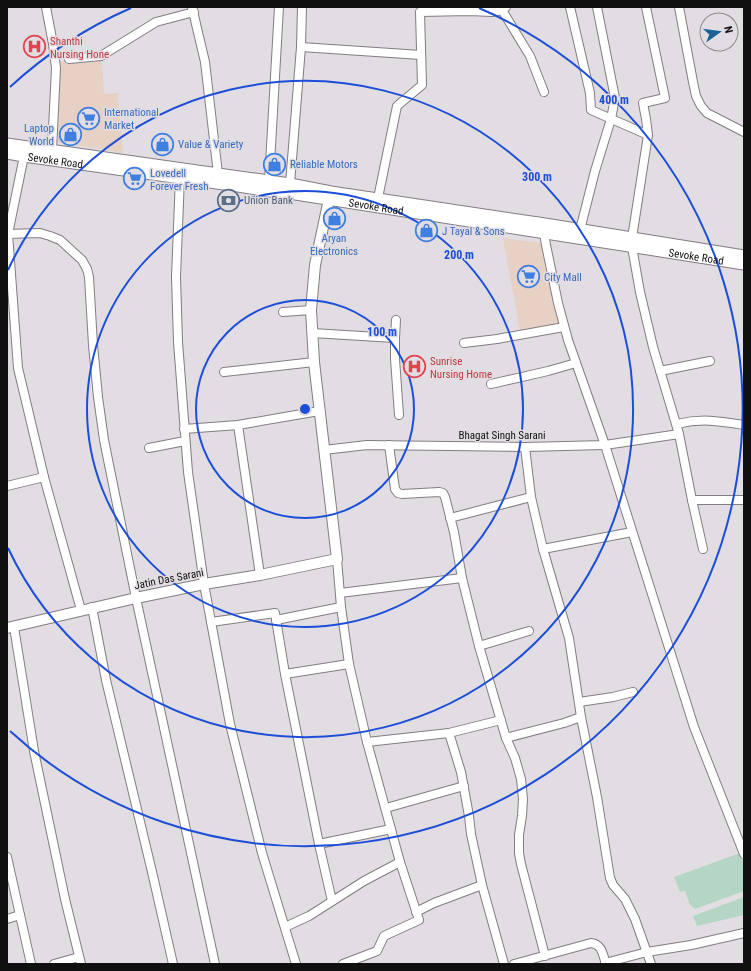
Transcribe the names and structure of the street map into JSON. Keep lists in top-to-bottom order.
{
  "streets": {
    "main road": ["Sevoke Road"],
    "street": ["Bhagat Singh Sarani", "Jatin Das Sarani"]
  },
  "places": {
    "hospital": ["Shanthi Nursing Hone", "Sunrise Nursing Home"],
    "supermarket": ["International Market", "Lovedell Forever Fresh", "City Mall"],
    "shop": [
      "Laptop World",
      "Value & Variety",
      "Reliable Motors",
      "Aryan Electronics",
      "J Tayal & Sons"
    ],
    "bank": ["Union Bank"]
  },
  "north": "right",
  "rings": [
    "400 m",
    "300 m",
    "200 m",
    "100 m"
  ]
}
